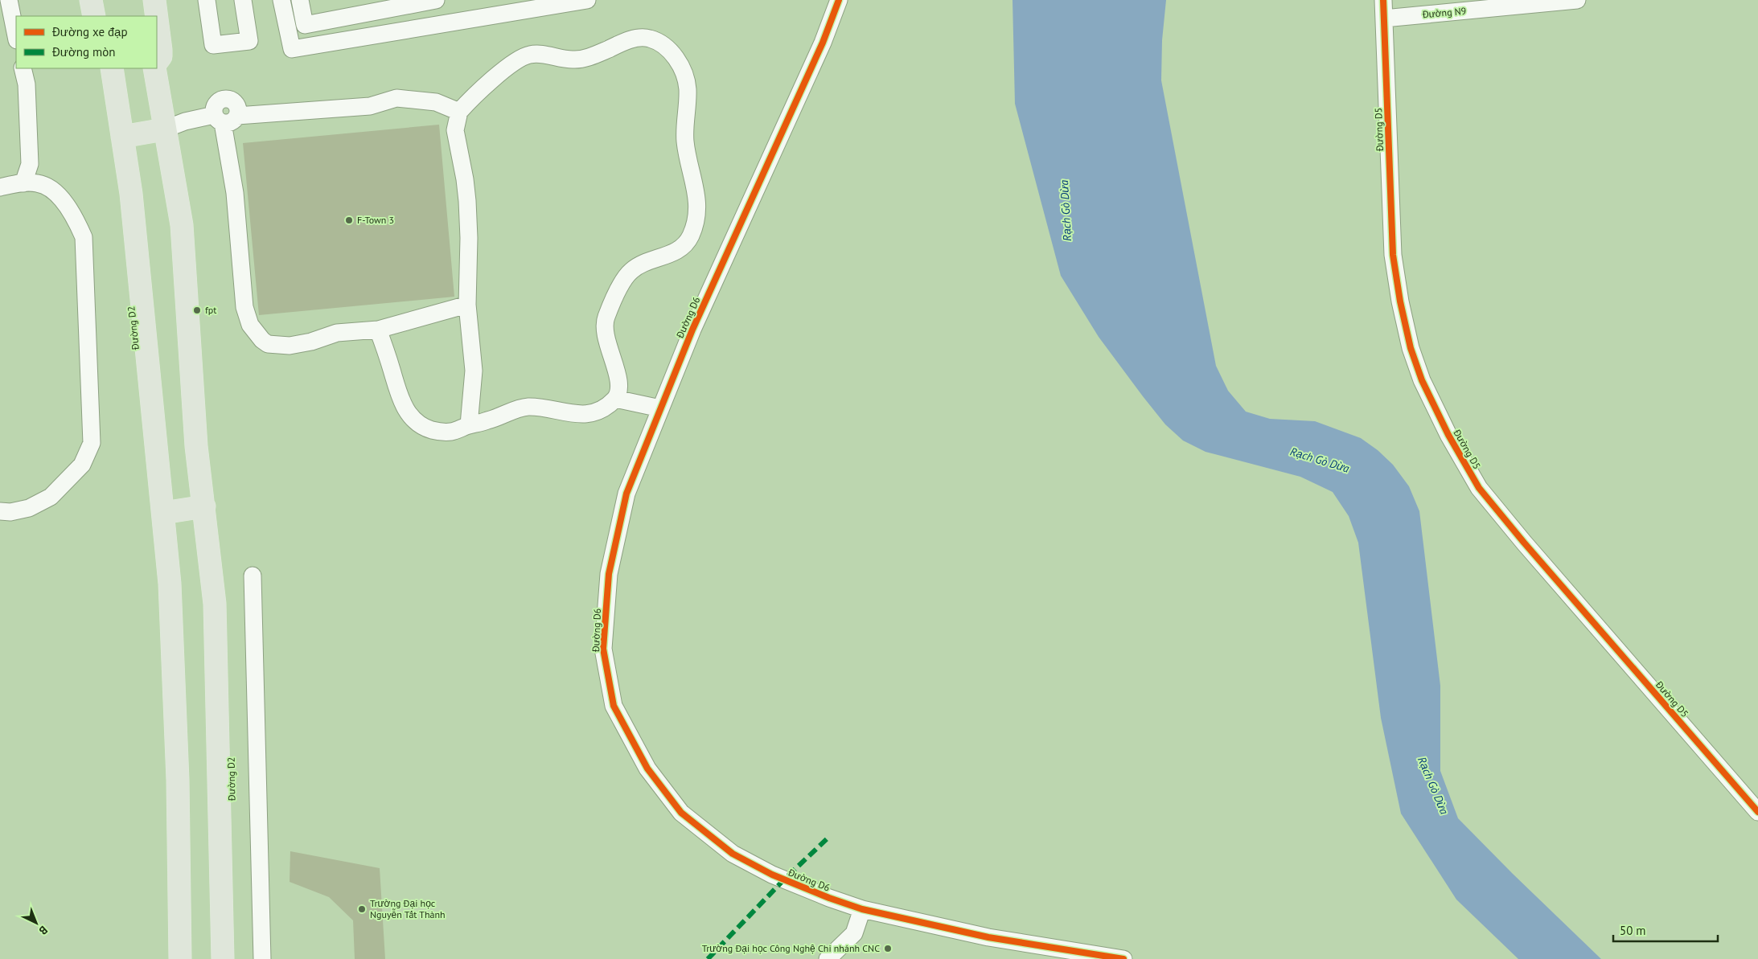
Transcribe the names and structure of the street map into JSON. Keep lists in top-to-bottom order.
{
  "streets": {
    "main road": ["Đường D2"],
    "street": ["Đường N9", "Đường D5", "Đường D6"]
  },
  "crossings": [
    ["Đường N9", "Đường D5"]
  ],
  "water": ["Rạch Gò Dừa"],
  "places": [
    "F-Town 3",
    "fpt",
    "Trường Đại học Nguyễn Tất Thành",
    "Trường Đại học Công Nghệ Chi nhánh CNC"
  ],
  "legend": ["Đường xe đạp", "Đường mòn"],
  "scale_bar": "50 m",
  "north": "bottom right"
}
